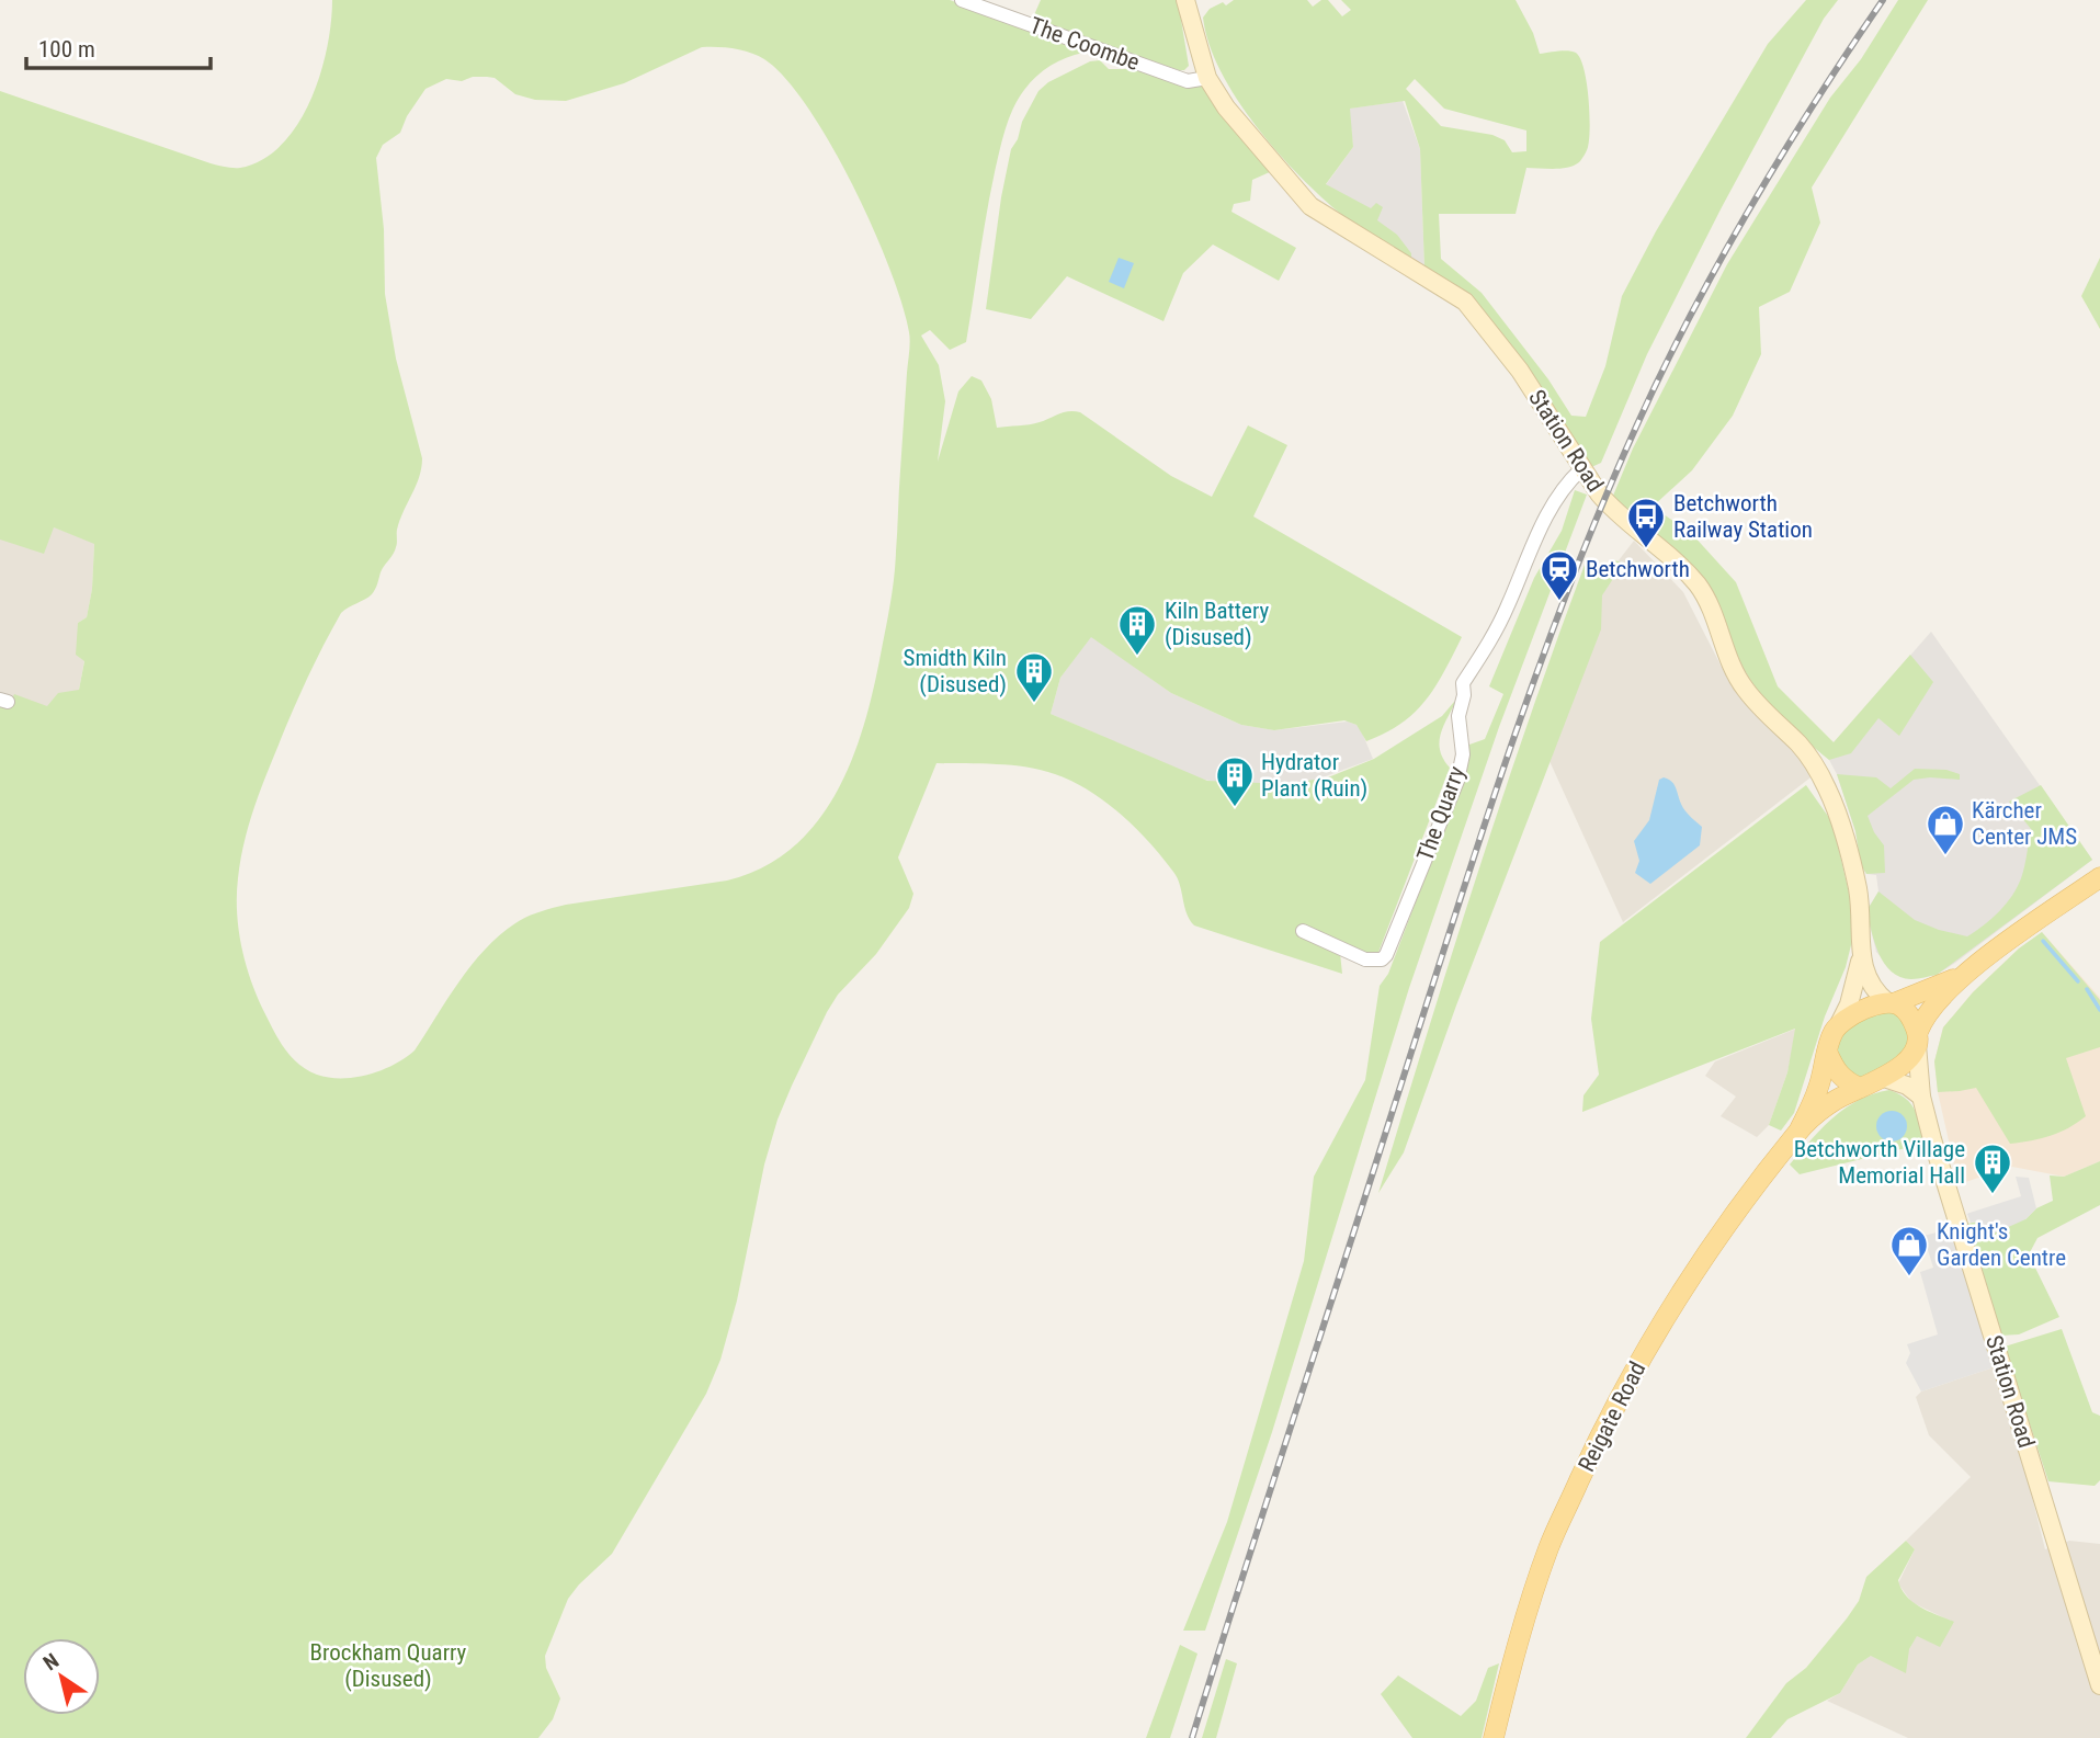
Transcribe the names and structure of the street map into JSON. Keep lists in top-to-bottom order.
{
  "streets": {
    "main road": ["Station Road", "Reigate Road"],
    "street": ["The Coombe", "The Quarry"]
  },
  "crossings": [
    ["The Coombe", "Station Road"],
    ["Station Road", "The Quarry"],
    ["Station Road", "Reigate Road"]
  ],
  "parks": ["Brockham Quarry (Disused)"],
  "places": {
    "bus stop": ["Betchworth Railway Station"],
    "station": ["Betchworth"],
    "building": [
      "Kiln Battery (Disused)",
      "Smidth Kiln (Disused)",
      "Hydrator Plant (Ruin)",
      "Betchworth Village Memorial Hall"
    ],
    "shop": ["Kärcher Center JMS", "Knight's Garden Centre"]
  },
  "scale_bar": "100 m",
  "north": "top left"
}
